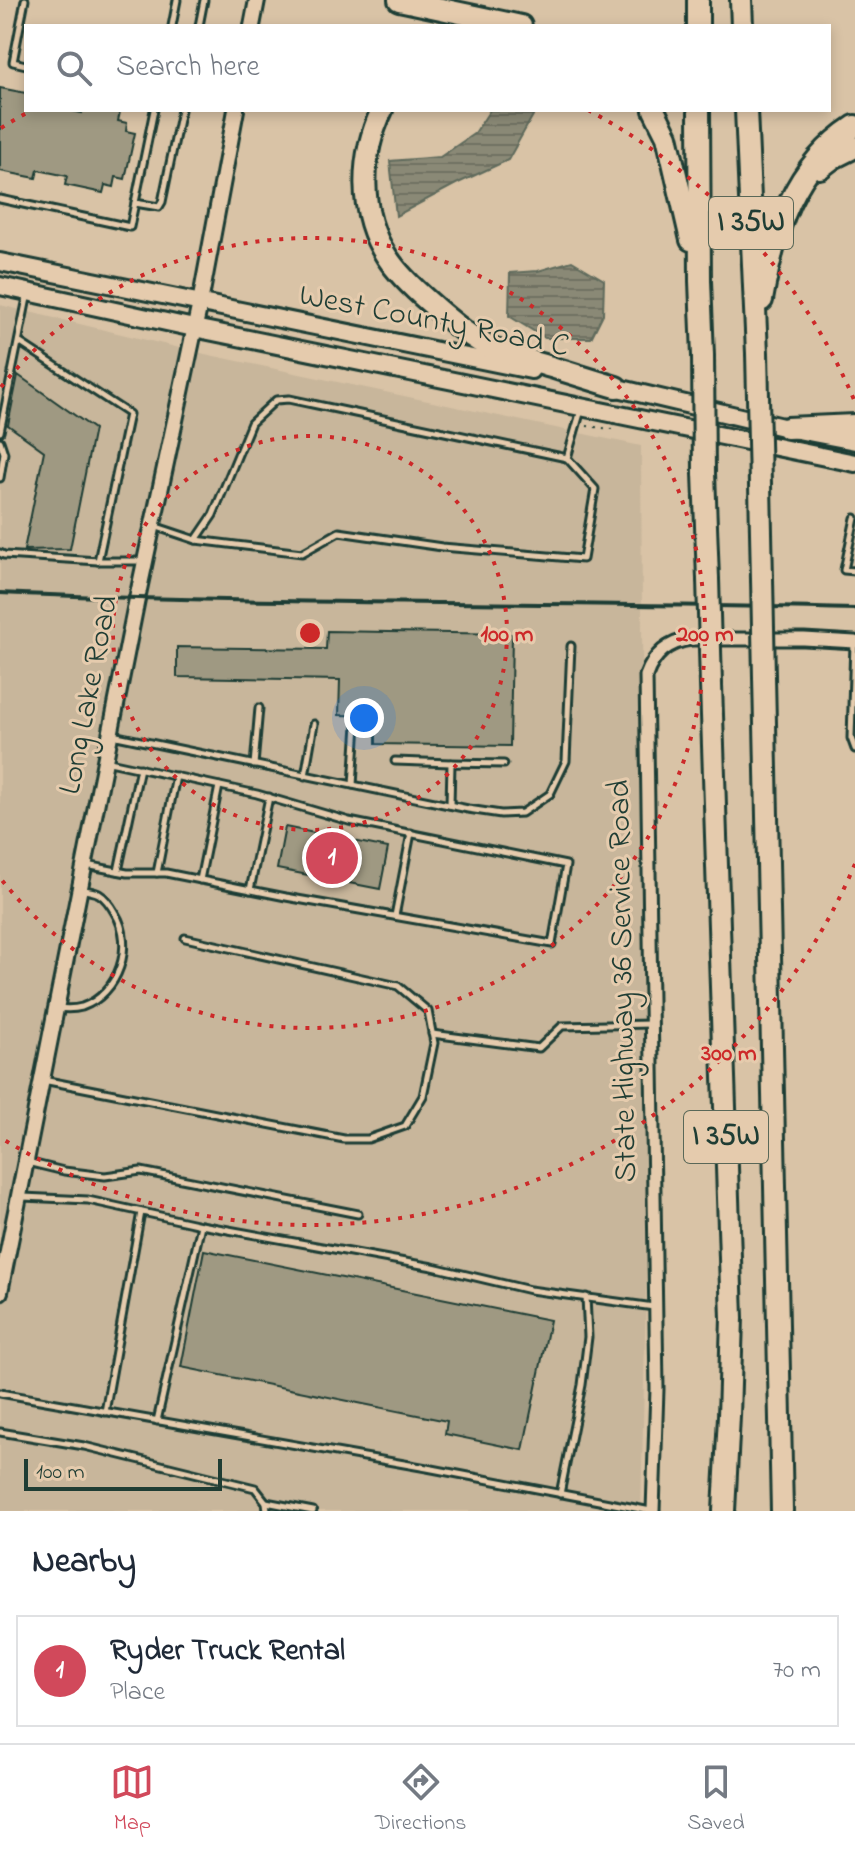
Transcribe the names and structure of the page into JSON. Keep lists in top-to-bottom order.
{
  "streets": {
    "highway": ["I 35W"],
    "main road": ["West County Road C"],
    "street": ["Long Lake Road", "State Highway 36 Service Road"]
  },
  "crossings": [
    ["West County Road C", "Long Lake Road"]
  ],
  "scale_bar": "100 m",
  "page": {
    "search": "Search here",
    "pins": "1",
    "scale": "100 m",
    "heading": "Nearby",
    "list": [
      {
        "mark": "1",
        "name": "Ryder Truck Rental",
        "note": "Place",
        "value": "70 m"
      }
    ],
    "nav": ["Map", "Directions", "Saved"]
  },
  "rings": ["100 m", "200 m", "300 m"]
}
